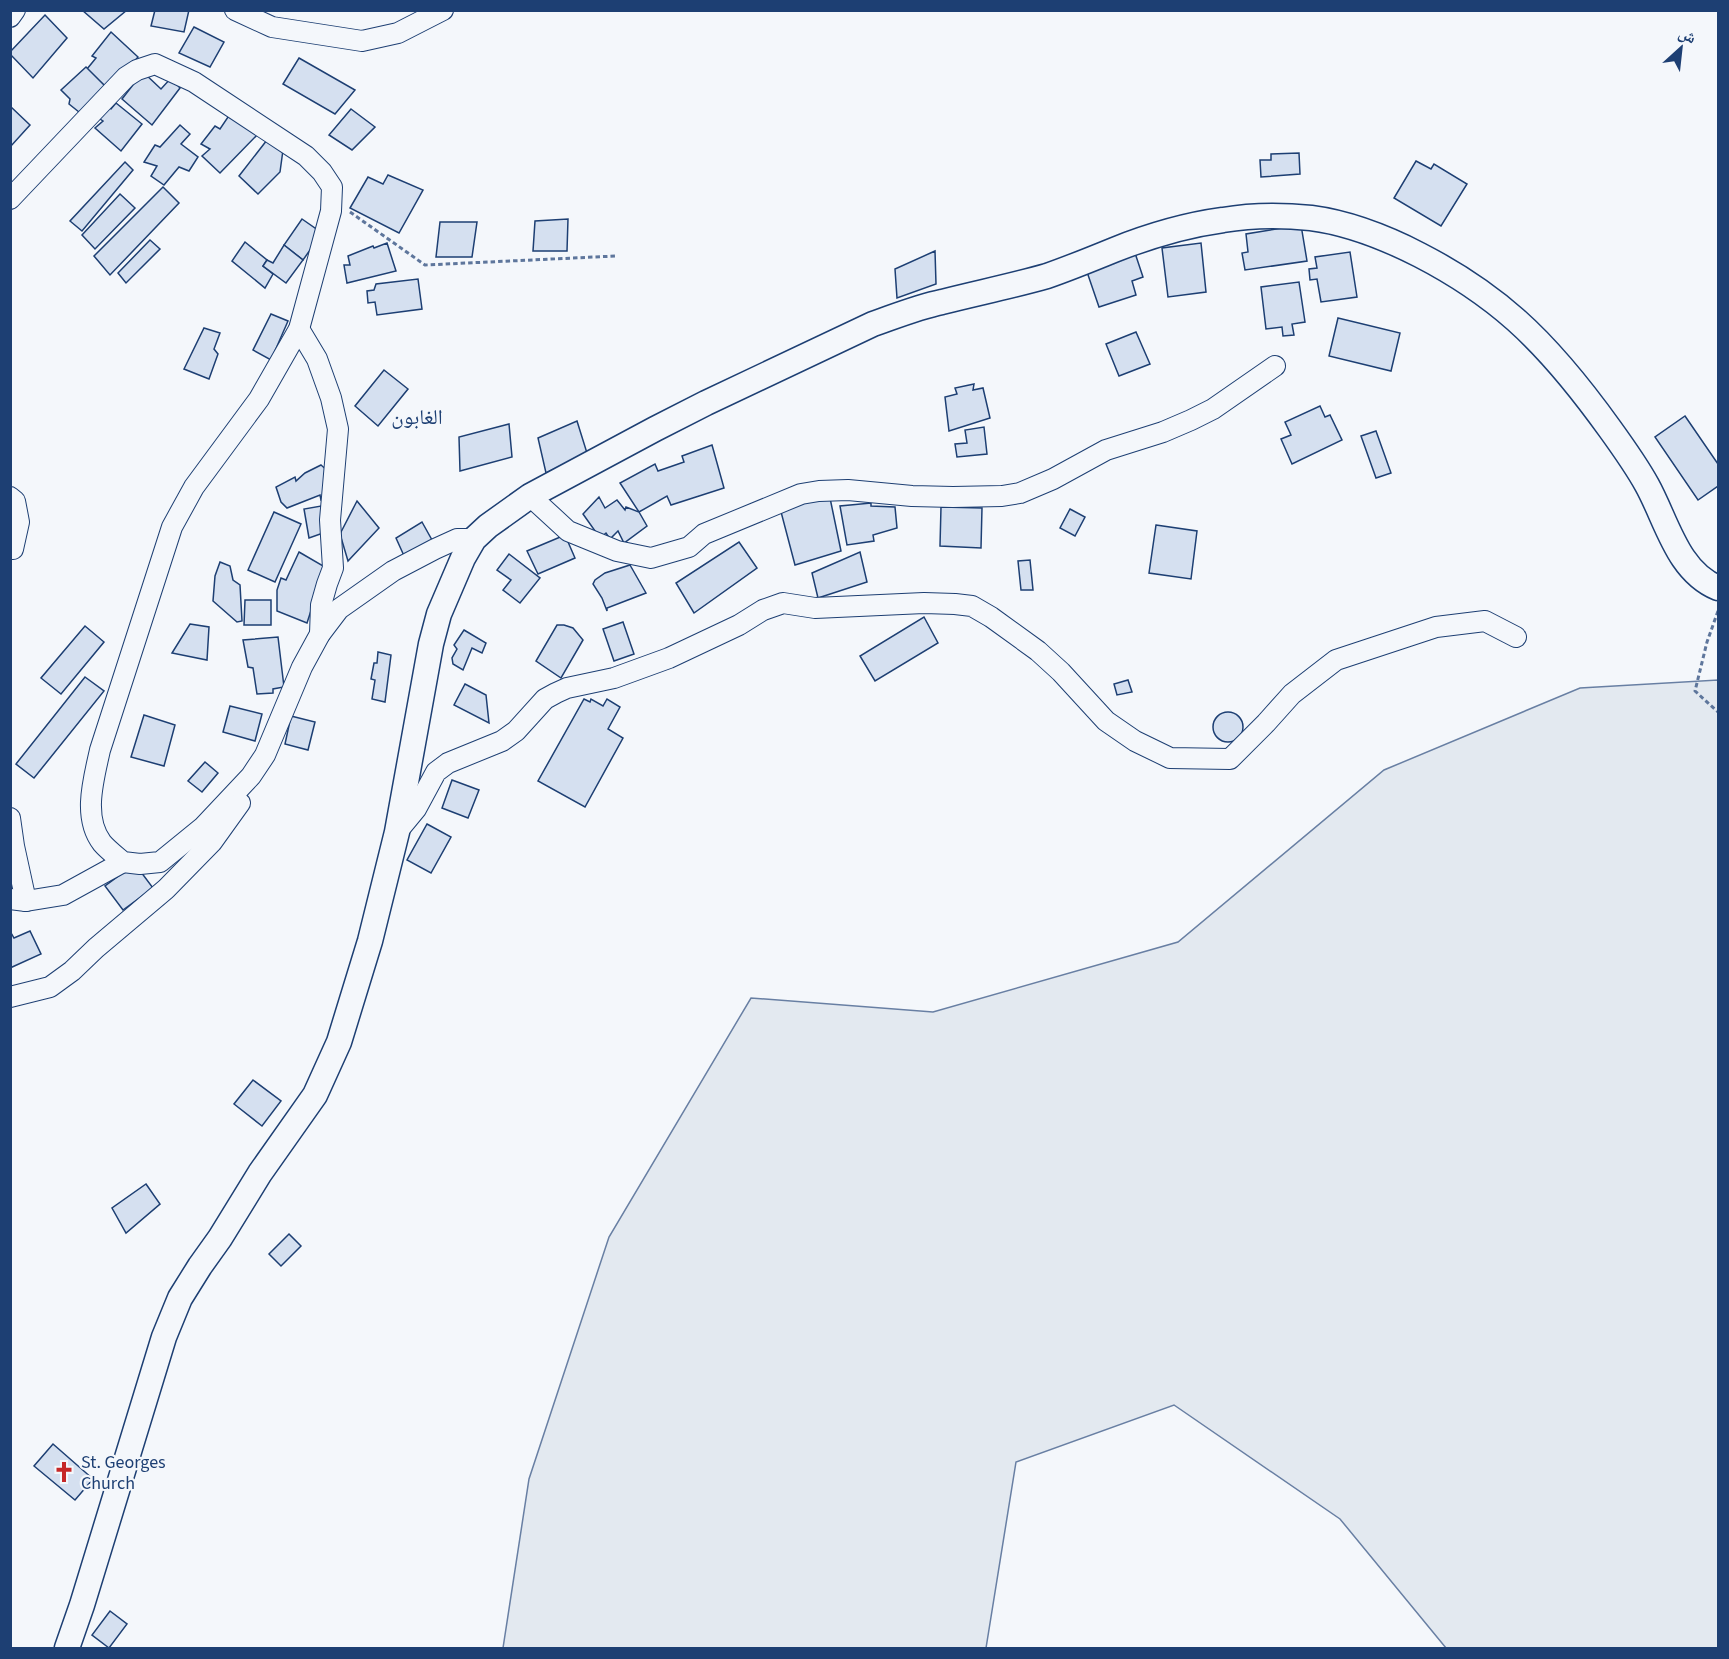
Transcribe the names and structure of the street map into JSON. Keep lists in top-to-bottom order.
{
  "districts": ["الغابون"],
  "places": {
    "church": ["St. Georges Church"]
  },
  "north": "top right"
}
